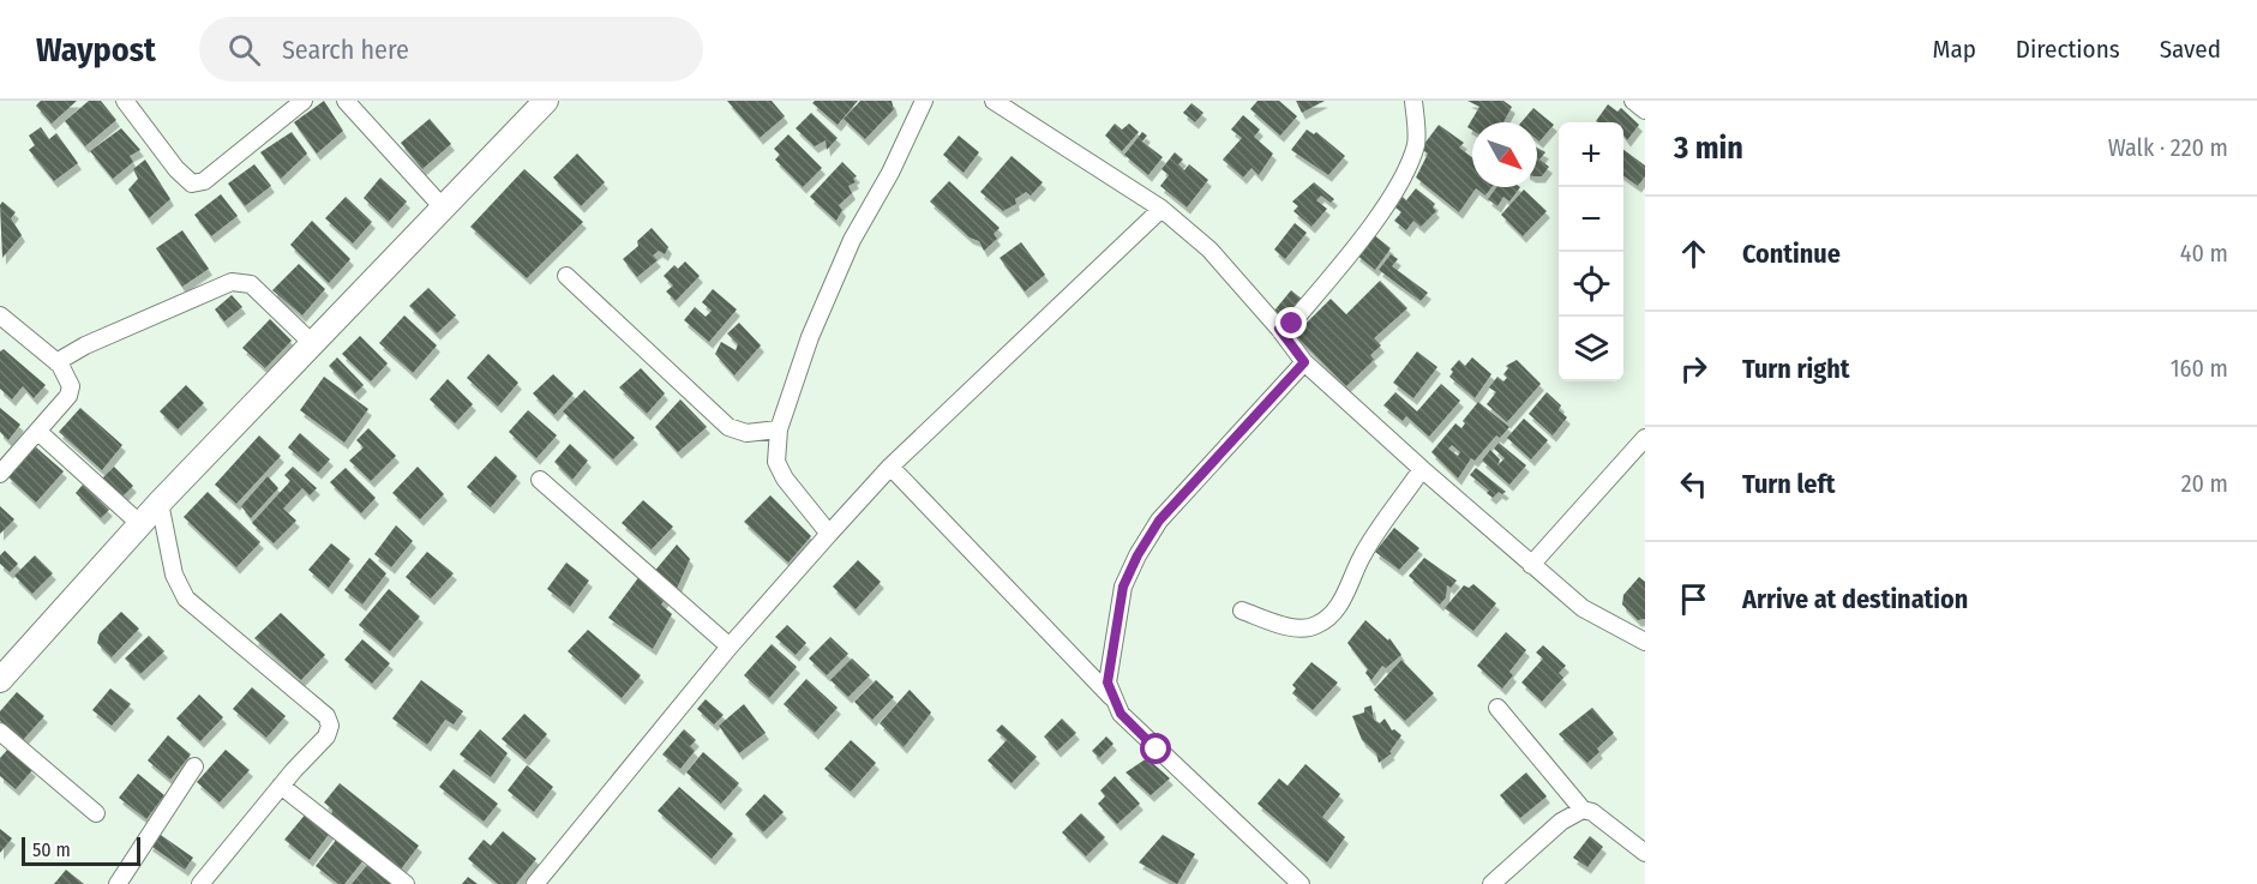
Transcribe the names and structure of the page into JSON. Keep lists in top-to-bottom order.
{
  "scale_bar": "50 m",
  "north": "bottom right",
  "page": {
    "header": "Waypost",
    "search": "Search here",
    "nav": ["Map", "Directions", "Saved"],
    "heading": ["3 min", "Walk · 220 m"],
    "map_buttons": ["+", "−"],
    "list": [
      ["Continue", "40 m"],
      ["Turn right", "160 m"],
      ["Turn left", "20 m"],
      "Arrive at destination"
    ],
    "scale": "50 m"
  }
}
